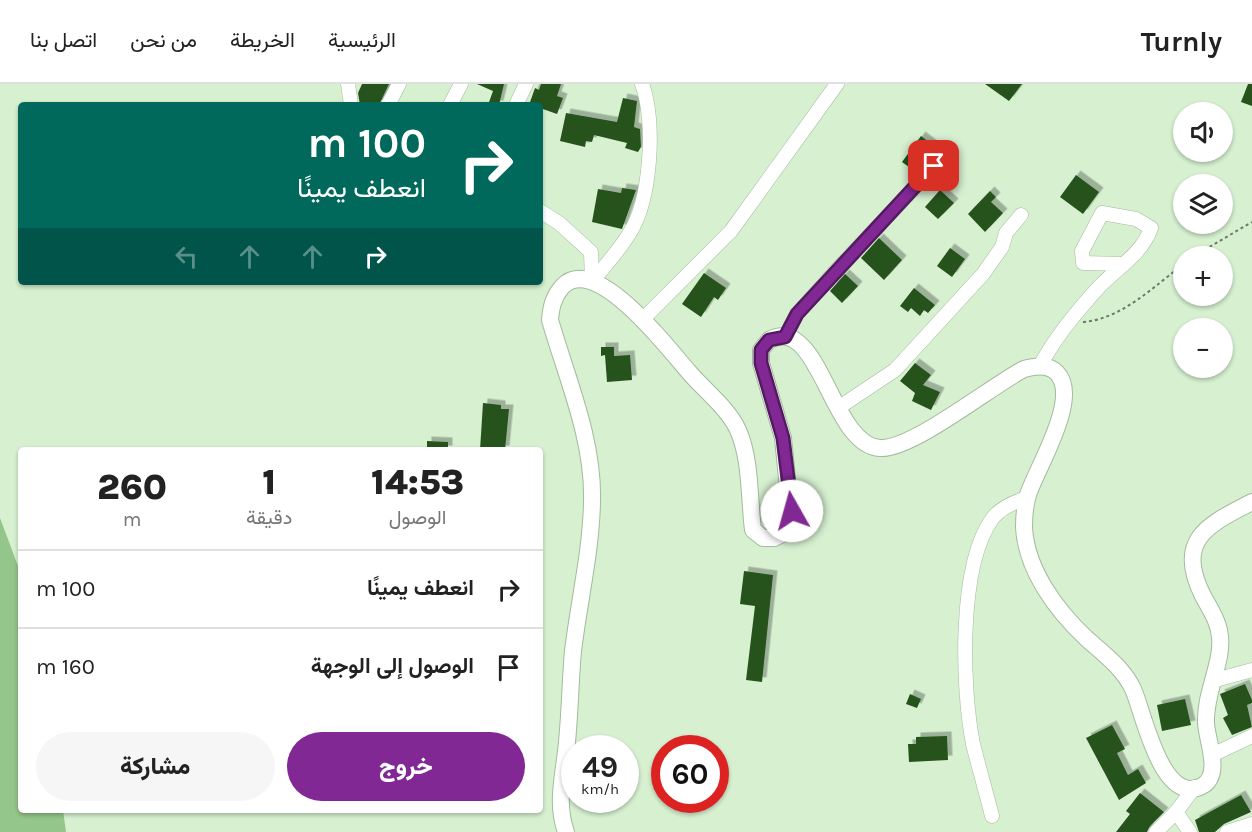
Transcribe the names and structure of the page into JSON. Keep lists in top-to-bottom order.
{
  "page": {
    "header": "Turnly",
    "nav": [
      "الرئيسية",
      "الخريطة",
      "من نحن",
      "اتصل بنا"
    ],
    "map_buttons": ["+", "−"],
    "turn": ["100 m", "انعطف يمينًا"],
    "eta": [
      "14:53",
      "الوصول",
      "1",
      "دقيقة",
      "260",
      "m"
    ],
    "list": [
      {
        "name": "انعطف يمينًا",
        "value": "100 m"
      },
      {
        "name": "الوصول إلى الوجهة",
        "value": "160 m"
      }
    ],
    "buttons": ["خروج", "مشاركة"],
    "speed": "49 km/h",
    "limit": "60"
  }
}
